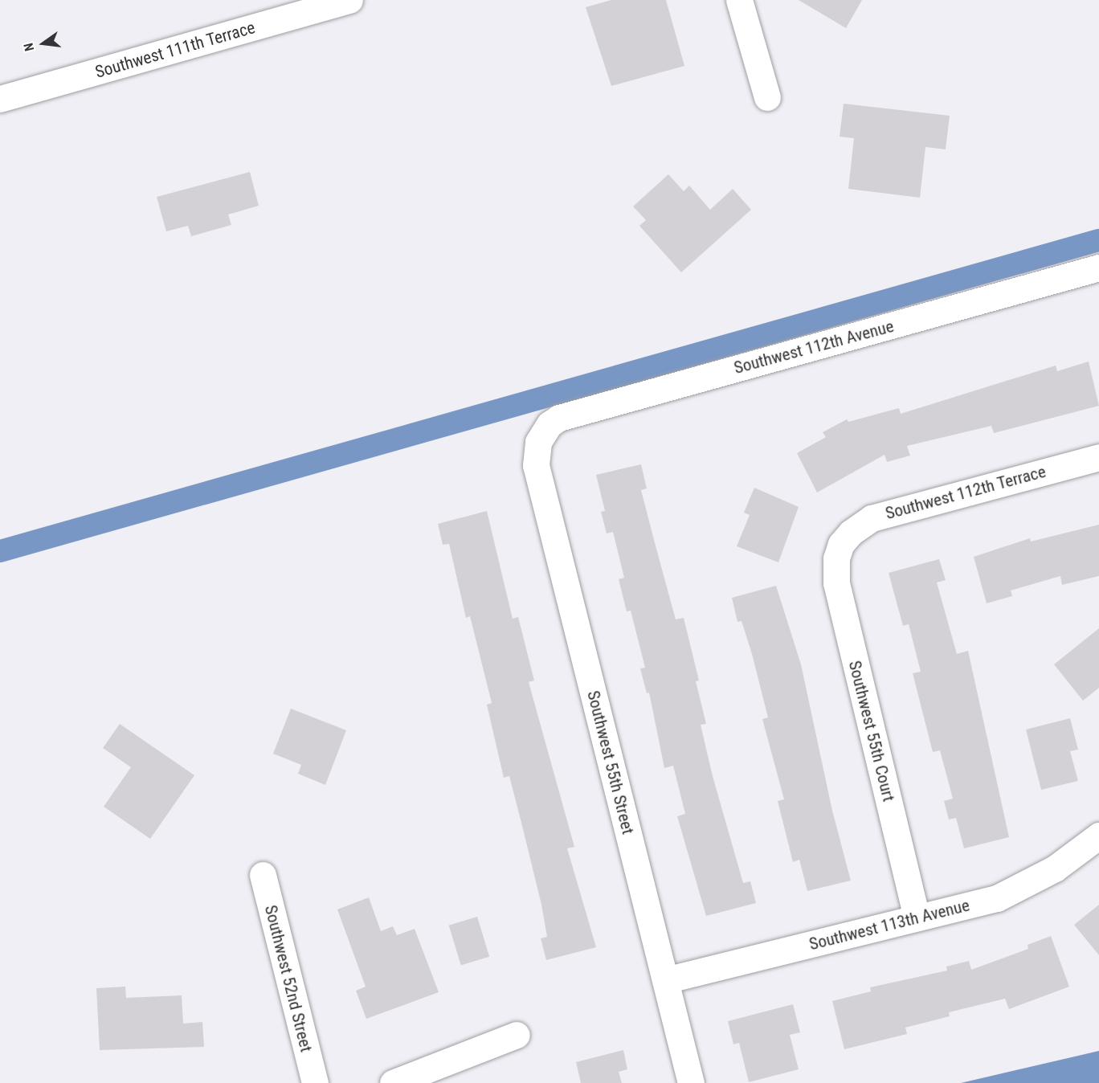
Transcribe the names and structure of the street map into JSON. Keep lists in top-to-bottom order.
{
  "streets": {
    "street": [
      "Southwest 111th Terrace",
      "Southwest 112th Avenue",
      "Southwest 112th Terrace",
      "Southwest 55th Court",
      "Southwest 55th Street",
      "Southwest 113th Avenue",
      "Southwest 52nd Street"
    ]
  },
  "crossings": [
    ["Southwest 112th Avenue", "Southwest 55th Street"],
    ["Southwest 112th Terrace", "Southwest 55th Court"],
    ["Southwest 55th Court", "Southwest 113th Avenue"],
    ["Southwest 55th Street", "Southwest 113th Avenue"]
  ],
  "north": "left"
}
